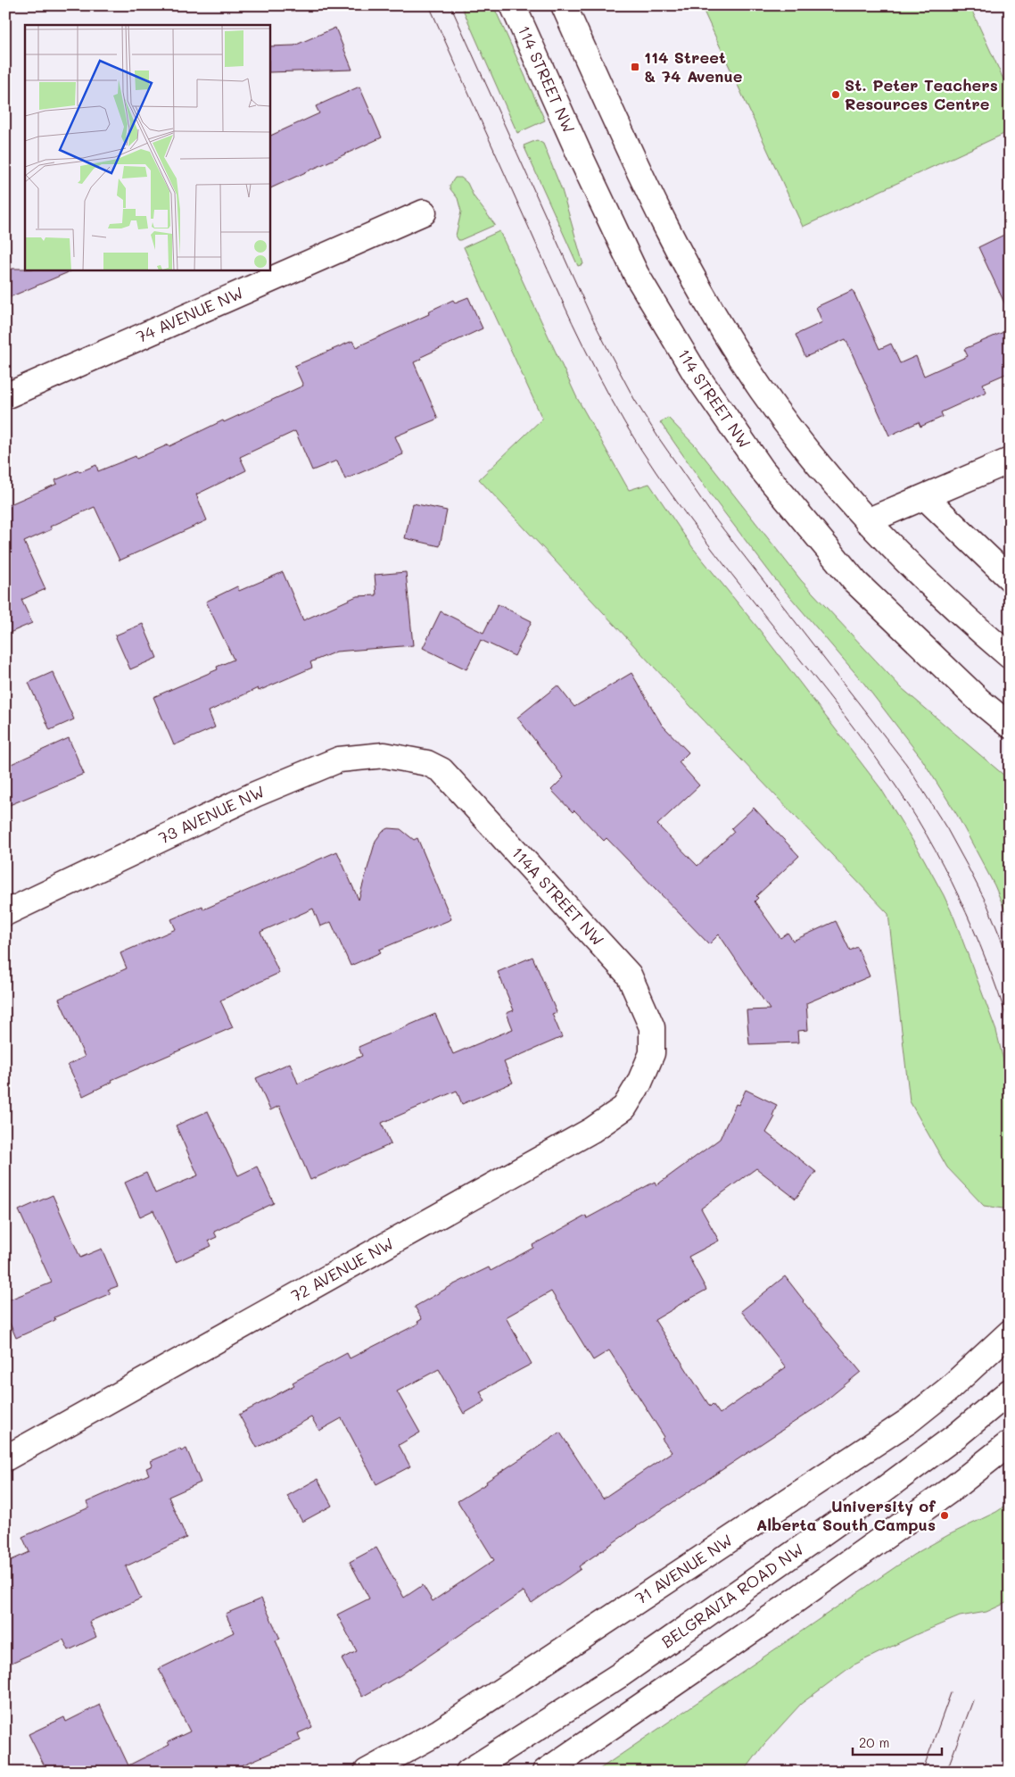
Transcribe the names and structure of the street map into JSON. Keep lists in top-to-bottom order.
{
  "streets": {
    "street": [
      "114 STREET NW",
      "74 AVENUE NW",
      "73 AVENUE NW",
      "114A STREET NW",
      "72 AVENUE NW",
      "71 AVENUE NW",
      "BELGRAVIA ROAD NW"
    ]
  },
  "crossings": [
    ["73 AVENUE NW", "114A STREET NW"],
    ["114A STREET NW", "72 AVENUE NW"]
  ],
  "places": {
    "transit": ["114 Street & 74 Avenue"],
    "other": ["St. Peter Teachers Resources Centre", "University of Alberta South Campus"]
  },
  "scale_bar": "20 m"
}
